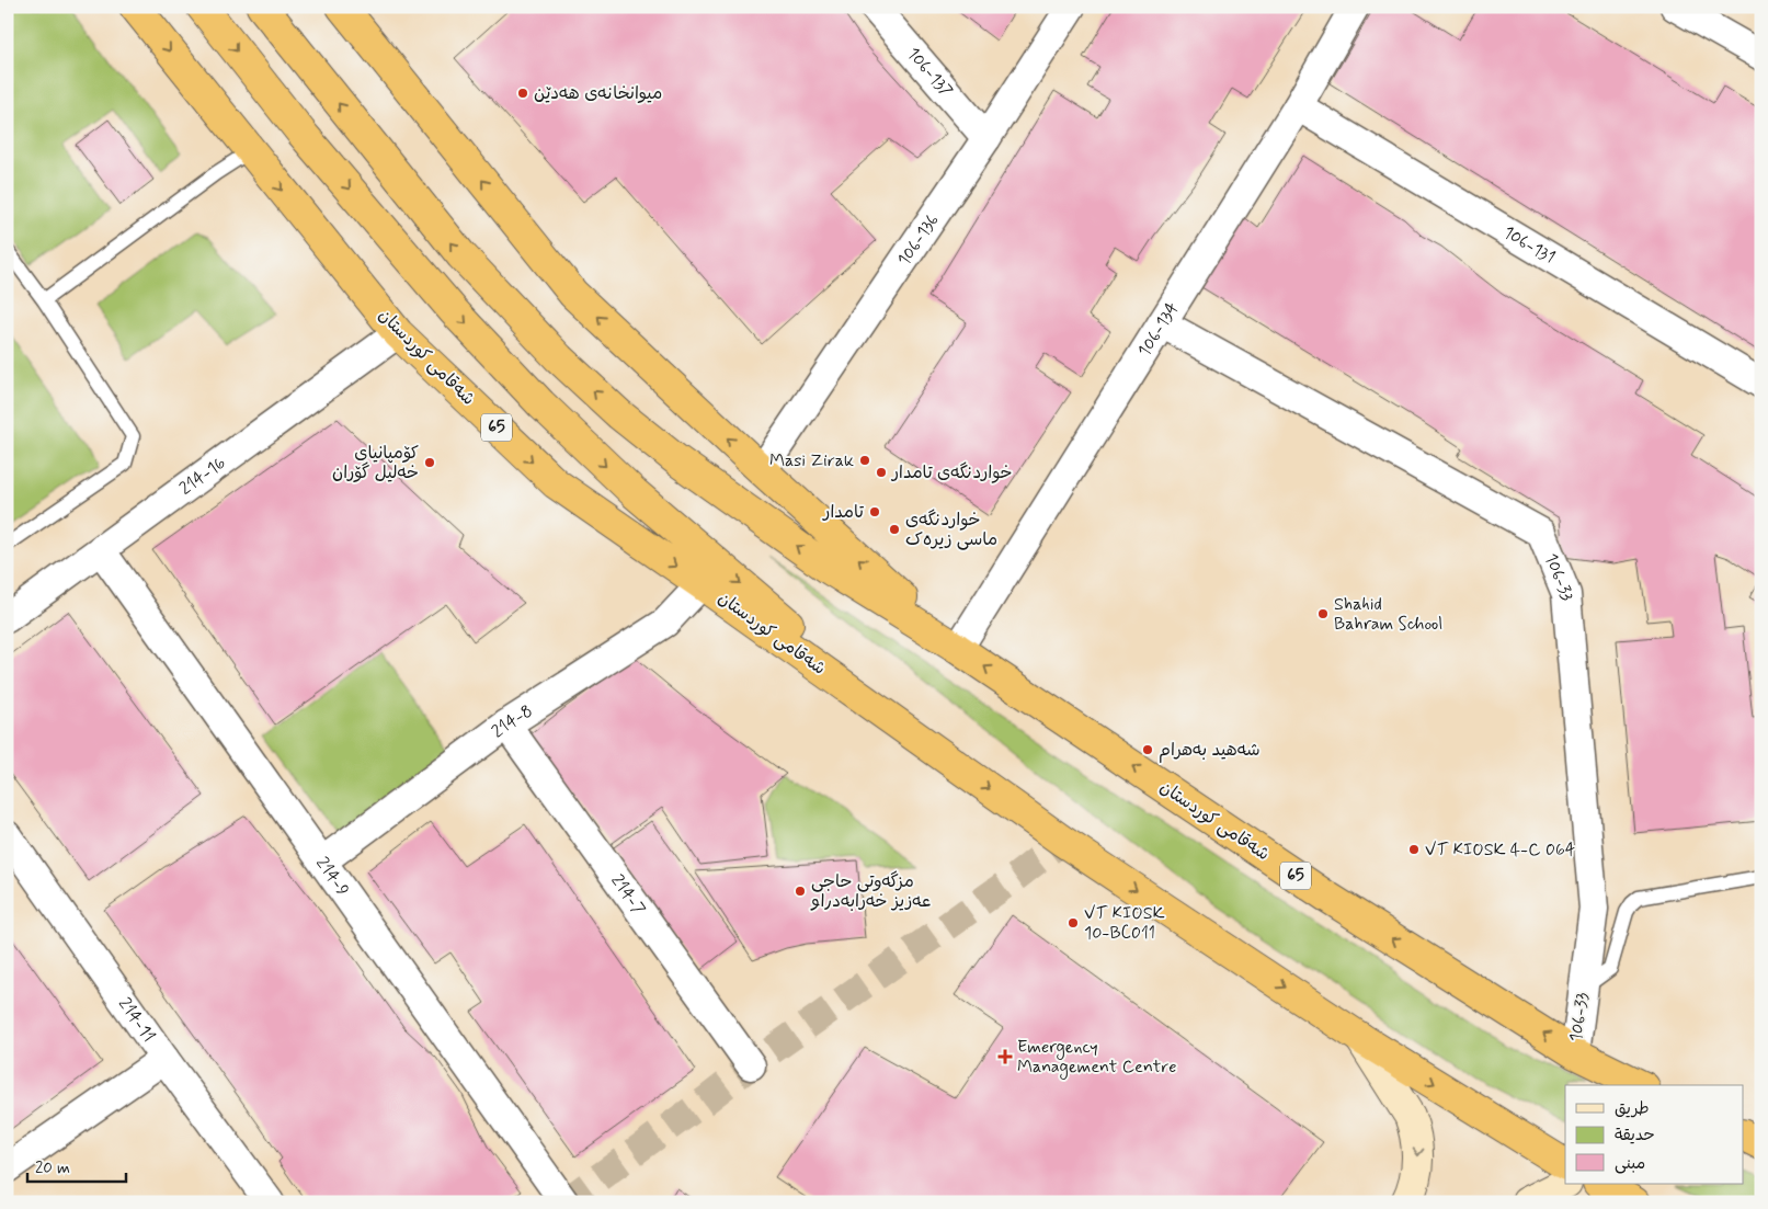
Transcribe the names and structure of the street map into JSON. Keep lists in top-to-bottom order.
{
  "streets": {
    "highway": ["شەقامی کوردستان", "65"],
    "street": [
      "106-137",
      "106-136",
      "106-131",
      "106-134",
      "214-16",
      "106-33",
      "214-8",
      "214-9",
      "214-7",
      "214-11"
    ]
  },
  "crossings": [
    ["106-137", "106-136"],
    ["106-136", "شەقامی کوردستان"],
    ["106-131", "106-134"],
    ["106-134", "شەقامی کوردستان"],
    ["106-134", "106-33"],
    ["شەقامی کوردستان", "214-16"],
    ["شەقامی کوردستان", "106-33"],
    ["شەقامی کوردستان", "214-8"],
    ["214-16", "214-9"],
    ["214-8", "214-9"],
    ["214-8", "214-7"]
  ],
  "places": {
    "other": [
      "میوانخانەی هەدێن",
      "Masi Zirak",
      "کۆمپانیای خەلیل گۆران",
      "خواردنگەی تامدار",
      "تامدار",
      "خواردنگەی ماسی زیرەک",
      "Shahid Bahram School",
      "شەهید بەهرام",
      "VT KIOSK 4-C 064",
      "مزگەوتی حاجی عەزیز خەرابەدراو",
      "VT KIOSK 10-BC011"
    ],
    "health": ["Emergency Management Centre"]
  },
  "legend": ["طريق", "حديقة", "مبنى"],
  "scale_bar": "20 m"
}
